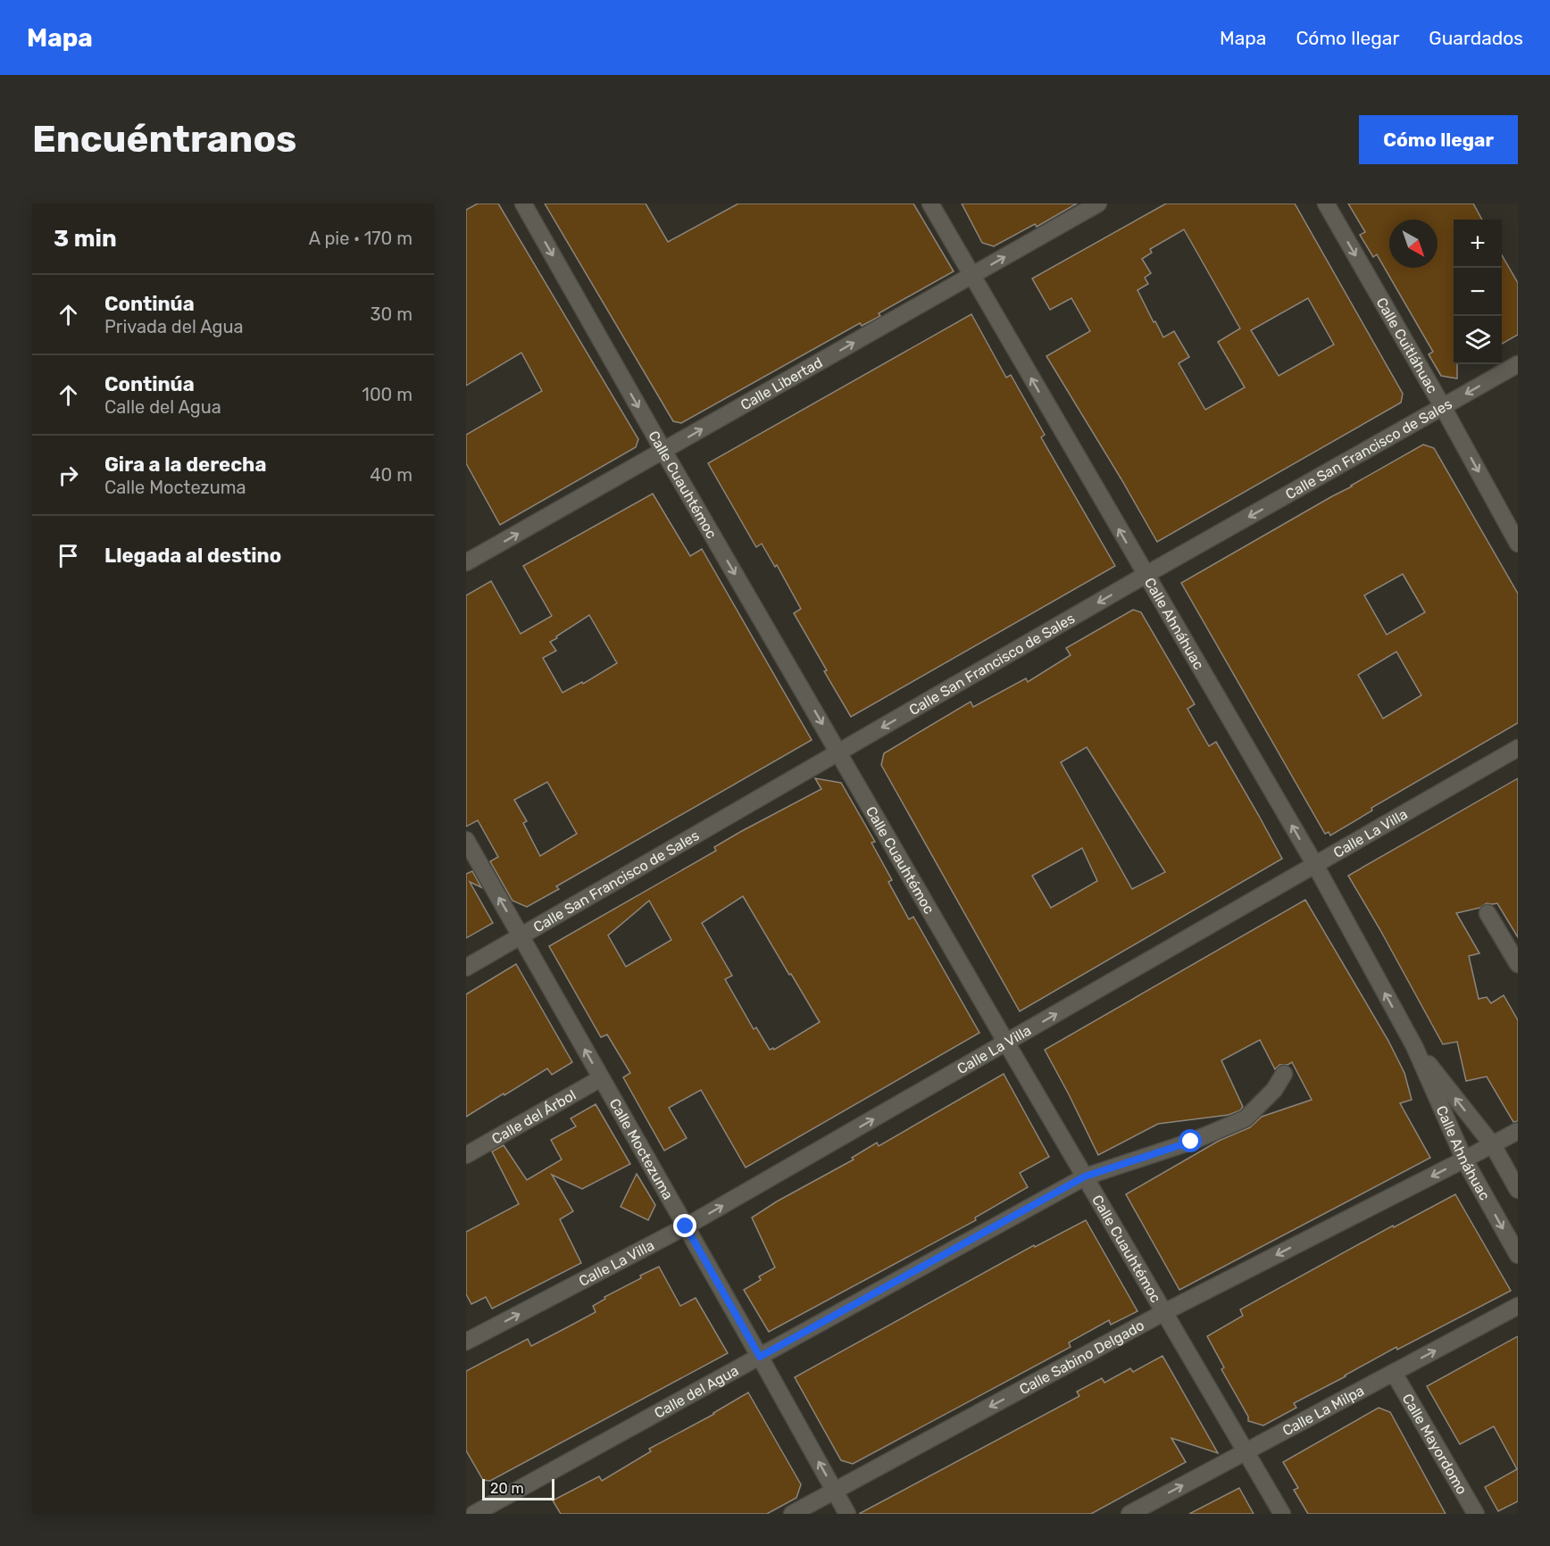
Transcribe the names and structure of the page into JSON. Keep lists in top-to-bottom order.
{
  "streets": {
    "street": [
      "Calle Cuitláhuac",
      "Calle Libertad",
      "Calle San Francisco de Sales",
      "Calle Cuauhtémoc",
      "Calle Ahnáhuac",
      "Calle La Villa",
      "Calle del Árbol",
      "Calle Moctezuma",
      "Calle Sabino Delgado",
      "Calle del Agua",
      "Calle La Milpa",
      "Calle Mayordomo"
    ]
  },
  "crossings": [
    ["Calle Cuitláhuac", "Calle San Francisco de Sales"],
    ["Calle Libertad", "Calle Cuauhtémoc"],
    ["Calle Libertad", "Calle Ahnáhuac"],
    ["Calle San Francisco de Sales", "Calle Cuauhtémoc"],
    ["Calle San Francisco de Sales", "Calle Ahnáhuac"],
    ["Calle San Francisco de Sales", "Calle Moctezuma"],
    ["Calle Cuauhtémoc", "Calle La Villa"],
    ["Calle Cuauhtémoc", "Calle Sabino Delgado"],
    ["Calle Cuauhtémoc", "Calle del Agua"],
    ["Calle Cuauhtémoc", "Calle La Milpa"],
    ["Calle Ahnáhuac", "Calle La Villa"],
    ["Calle Ahnáhuac", "Calle Sabino Delgado"],
    ["Calle La Villa", "Calle Moctezuma"],
    ["Calle del Árbol", "Calle Moctezuma"],
    ["Calle Moctezuma", "Calle Sabino Delgado"],
    ["Calle Moctezuma", "Calle del Agua"],
    ["Calle La Milpa", "Calle Mayordomo"]
  ],
  "one_way": [
    "Calle Cuitláhuac",
    "Calle Libertad",
    "Calle San Francisco de Sales",
    "Calle Cuauhtémoc",
    "Calle Ahnáhuac",
    "Calle La Villa",
    "Calle Moctezuma",
    "Calle Sabino Delgado",
    "Calle La Milpa"
  ],
  "scale_bar": "20 m",
  "north": "bottom right",
  "page": {
    "header": "Mapa",
    "nav": ["Mapa", "Cómo llegar", "Guardados"],
    "buttons": "Cómo llegar",
    "title": "Encuéntranos",
    "heading": ["3 min", "A pie · 170 m"],
    "map_buttons": ["+", "−"],
    "list": [
      ["Continúa", "Privada del Agua", "30 m"],
      ["Continúa", "Calle del Agua", "100 m"],
      ["Gira a la derecha", "Calle Moctezuma", "40 m"],
      "Llegada al destino"
    ],
    "scale": "20 m"
  }
}
